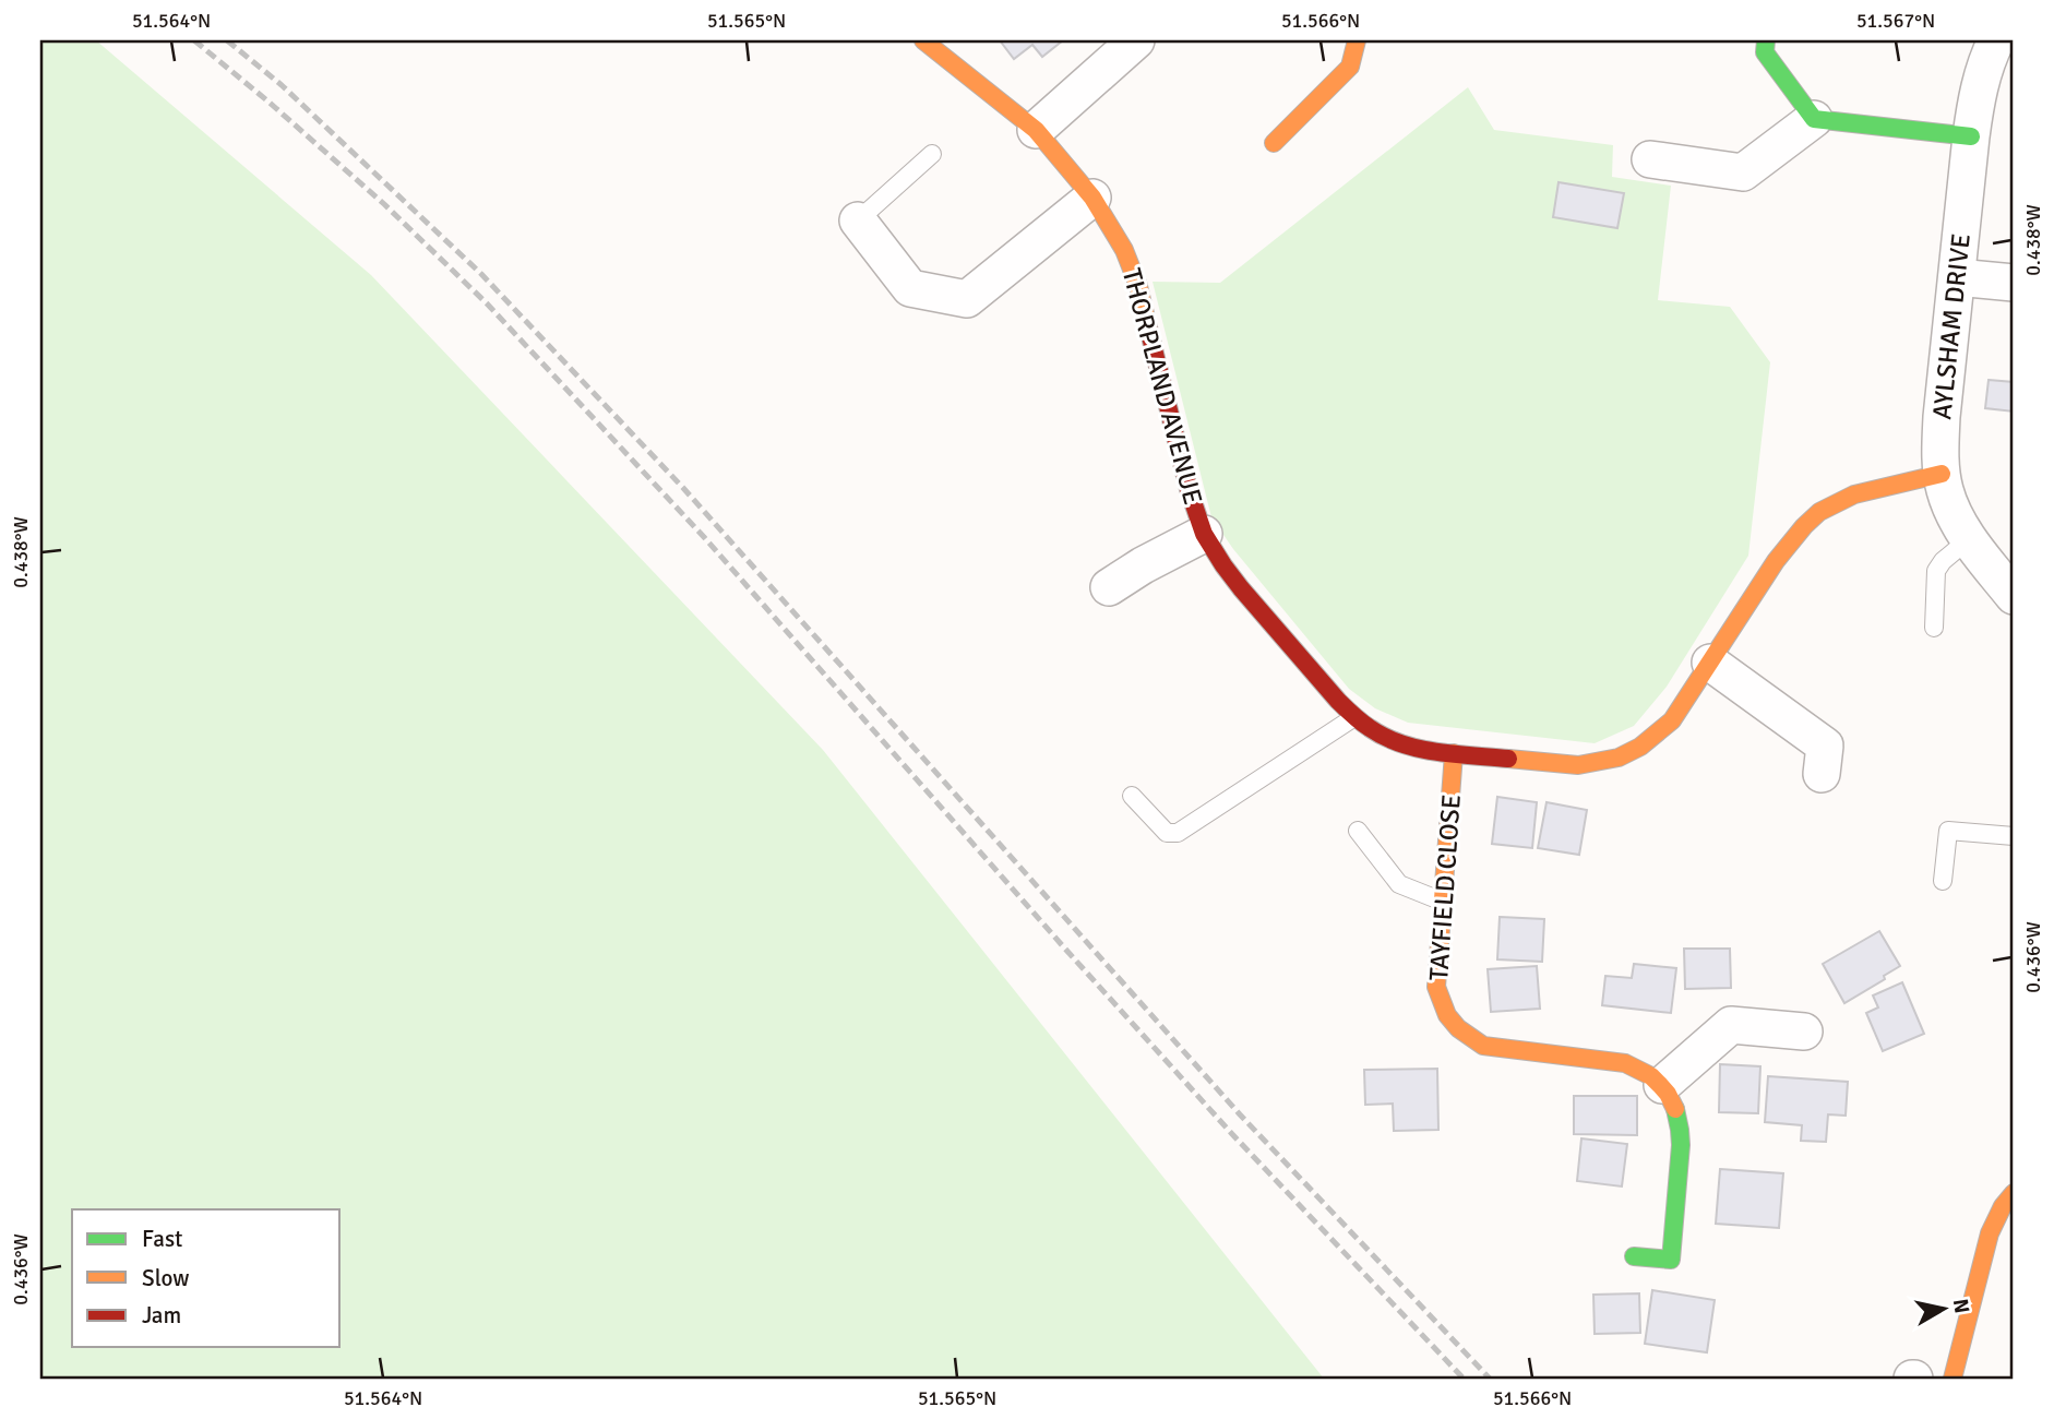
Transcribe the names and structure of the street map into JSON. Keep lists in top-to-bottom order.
{
  "streets": {
    "street": ["AYLSHAM DRIVE", "THORPLAND AVENUE", "TAYFIELD CLOSE"]
  },
  "crossings": [
    ["AYLSHAM DRIVE", "THORPLAND AVENUE"],
    ["THORPLAND AVENUE", "TAYFIELD CLOSE"]
  ],
  "legend": ["Fast", "Slow", "Jam"],
  "north": "right",
  "coordinates": [
    "51.564°N",
    "51.565°N",
    "51.566°N",
    "51.567°N",
    "0.438°W",
    "0.436°W"
  ]
}
